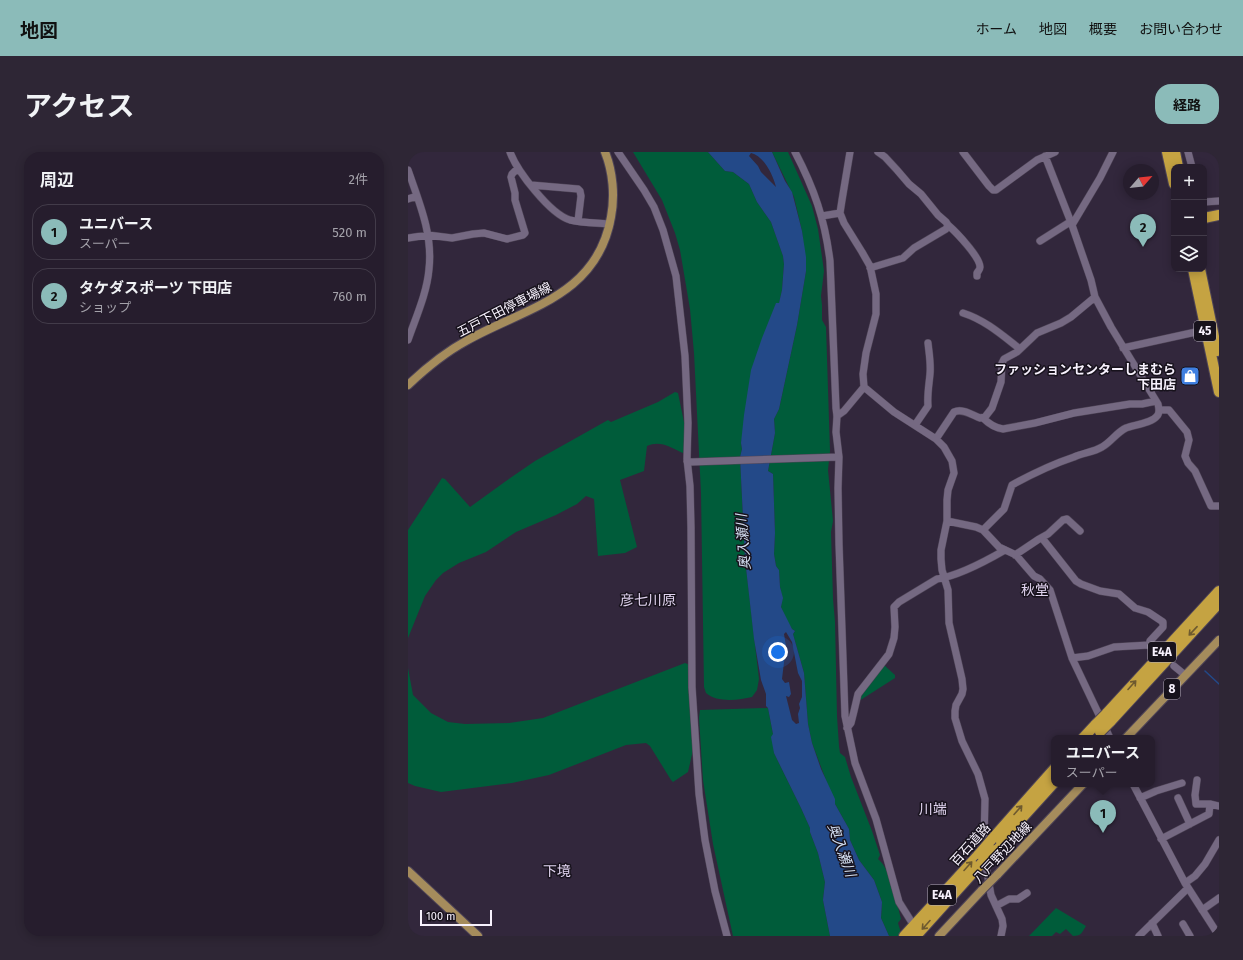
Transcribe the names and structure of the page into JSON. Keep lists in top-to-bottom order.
{
  "streets": {
    "highway": ["45", "E4A", "百石道路"],
    "main road": ["五戸下田停車場線", "8", "八戸野辺地線"]
  },
  "districts": [
    "秋堂",
    "彦七川原",
    "川端",
    "下境"
  ],
  "water": ["奥入瀬川"],
  "places": {
    "shop": ["ファッションセンターしまむら 下田店"]
  },
  "scale_bar": "100 m",
  "north": "top right",
  "page": {
    "header": "地図",
    "nav": [
      "ホーム",
      "地図",
      "概要",
      "お問い合わせ"
    ],
    "title": "アクセス",
    "buttons": "経路",
    "heading": ["周辺", "2件"],
    "map_buttons": ["+", "−"],
    "list": [
      {
        "mark": "1",
        "name": "ユニバース",
        "note": "スーパー",
        "value": "520 m"
      },
      {
        "mark": "2",
        "name": "タケダスポーツ 下田店",
        "note": "ショップ",
        "value": "760 m"
      }
    ],
    "pins": ["2", "1"],
    "popup": ["ユニバース", "スーパー"],
    "scale": "100 m"
  }
}
